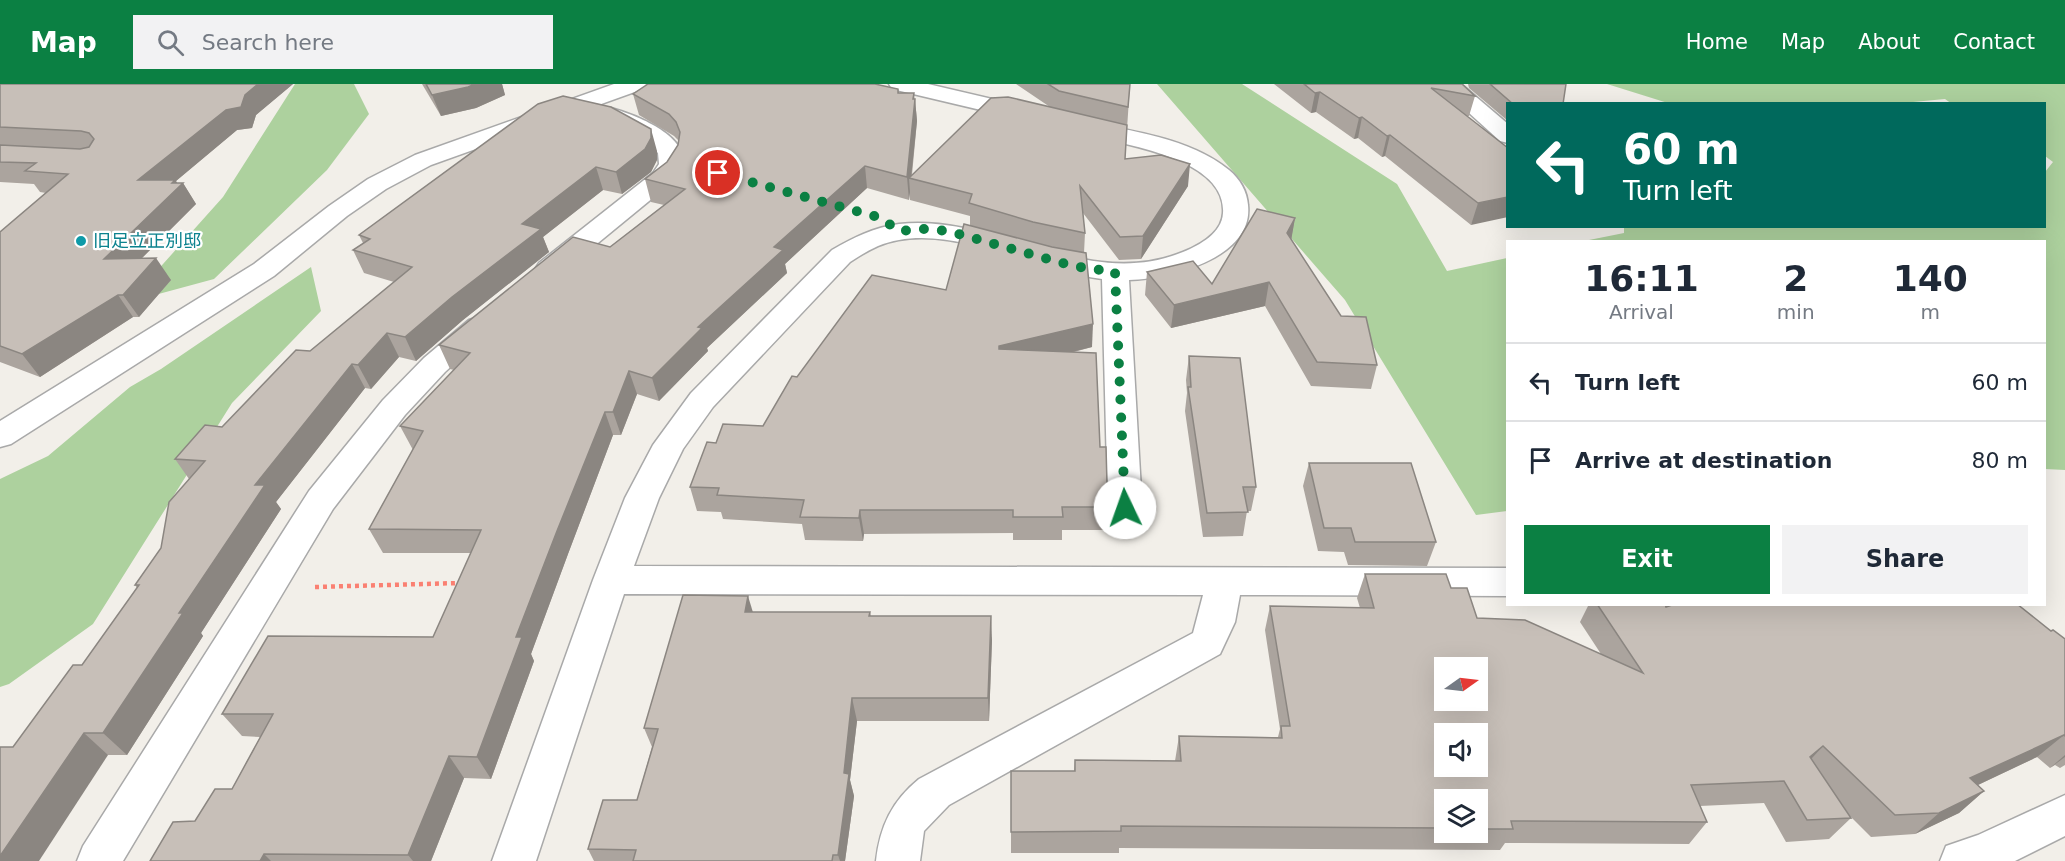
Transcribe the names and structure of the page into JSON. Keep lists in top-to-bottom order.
{
  "places": ["旧足立正別邸"],
  "north": "right",
  "page": {
    "header": "Map",
    "search": "Search here",
    "nav": [
      "Home",
      "Map",
      "About",
      "Contact"
    ],
    "turn": ["60 m", "Turn left"],
    "eta": [
      "16:11",
      "Arrival",
      "2",
      "min",
      "140",
      "m"
    ],
    "list": [
      {
        "name": "Turn left",
        "value": "60 m"
      },
      {
        "name": "Arrive at destination",
        "value": "80 m"
      }
    ],
    "buttons": ["Exit", "Share"]
  }
}
